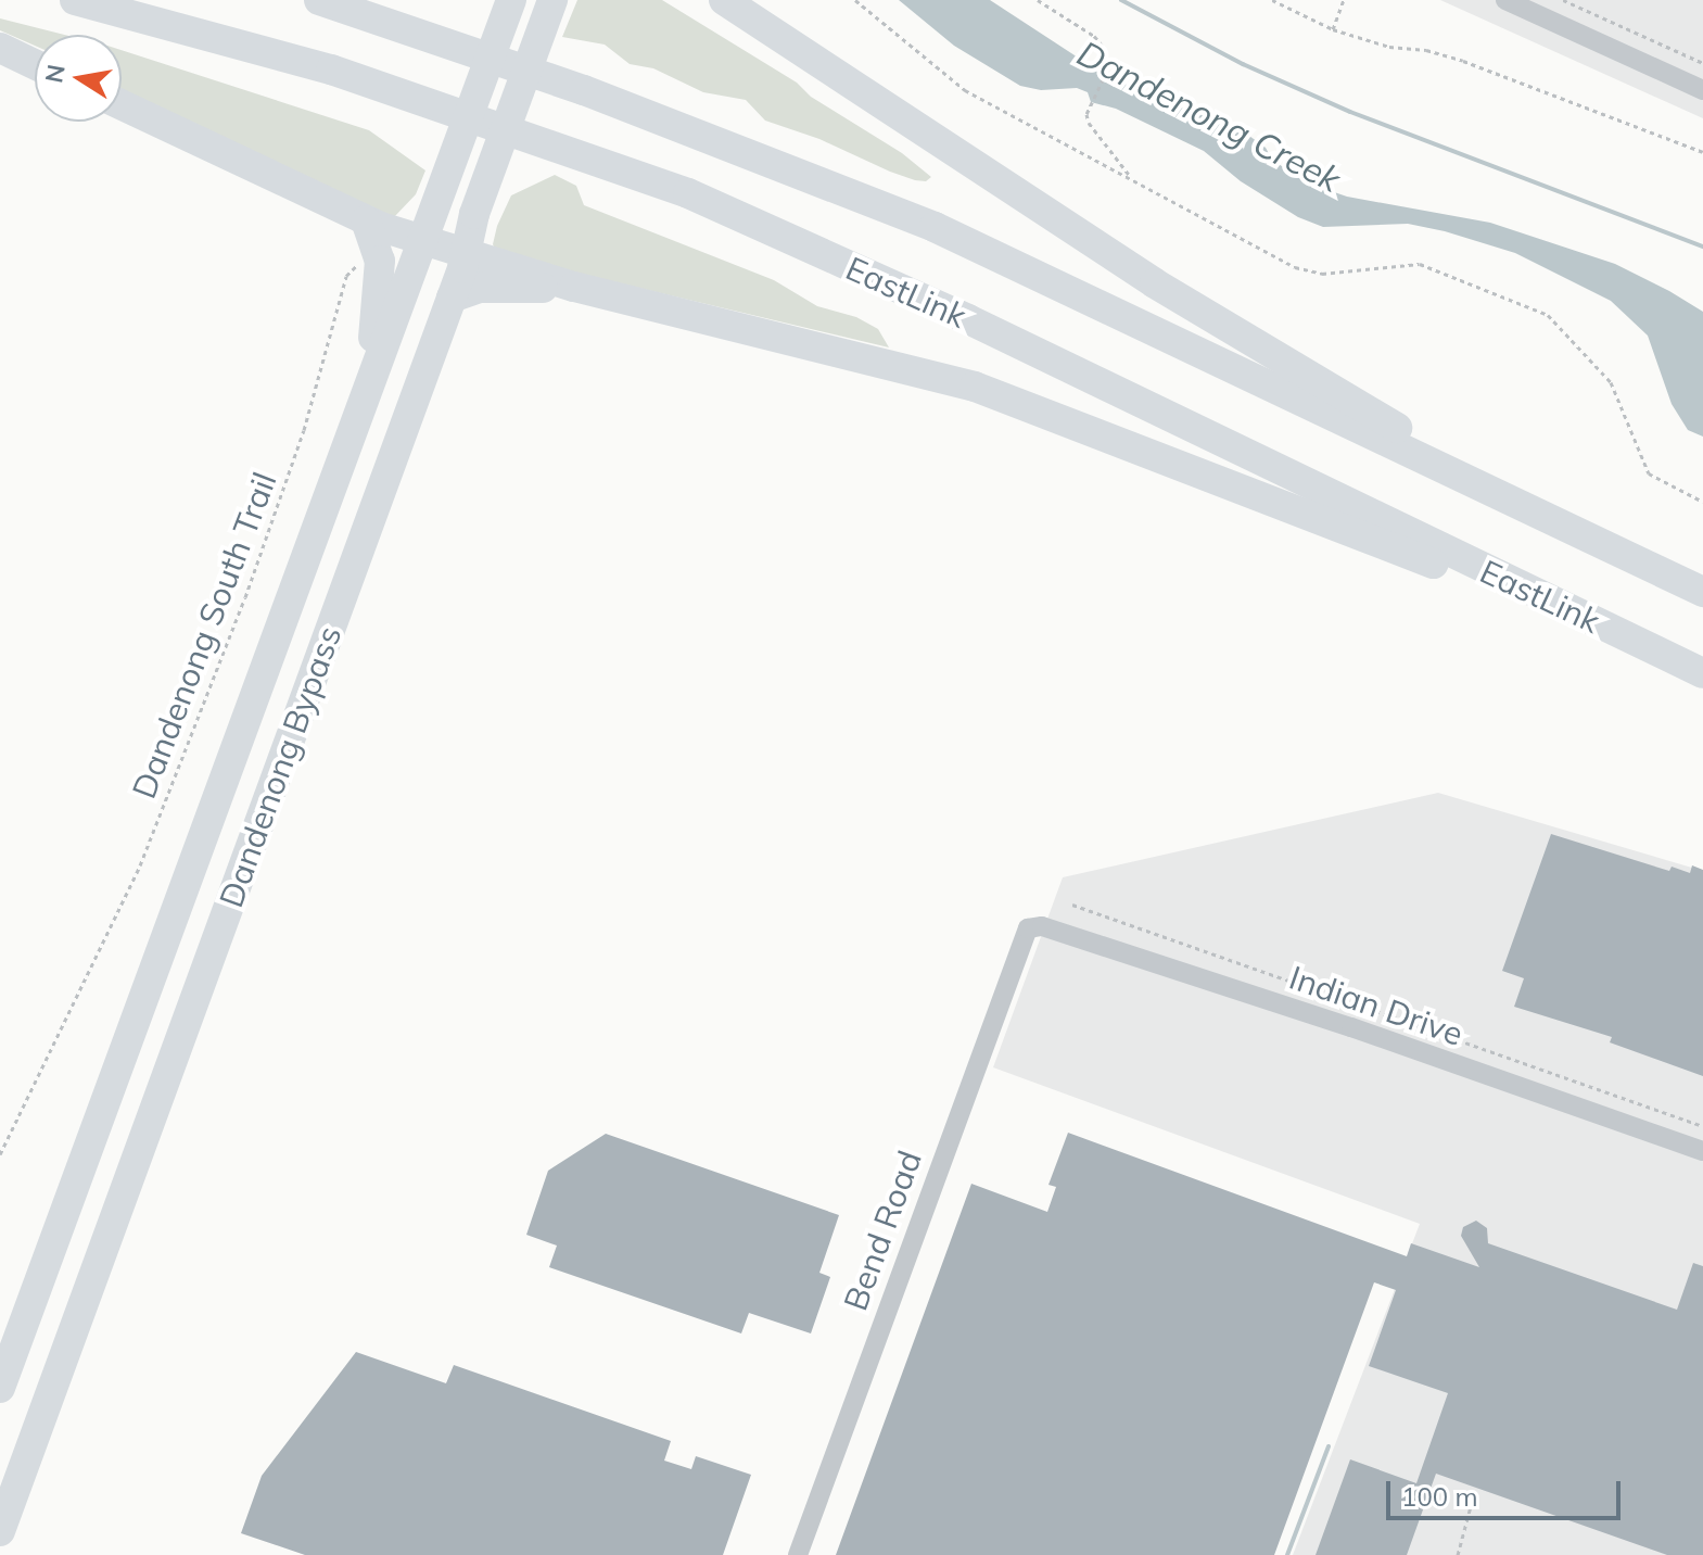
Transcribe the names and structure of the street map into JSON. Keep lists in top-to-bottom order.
{
  "streets": {
    "highway": ["EastLink", "Dandenong Bypass"],
    "street": ["Indian Drive", "Bend Road"],
    "path": ["Dandenong South Trail"]
  },
  "crossings": [
    ["Indian Drive", "Bend Road"]
  ],
  "water": ["Dandenong Creek"],
  "scale_bar": "100 m",
  "north": "left"
}
